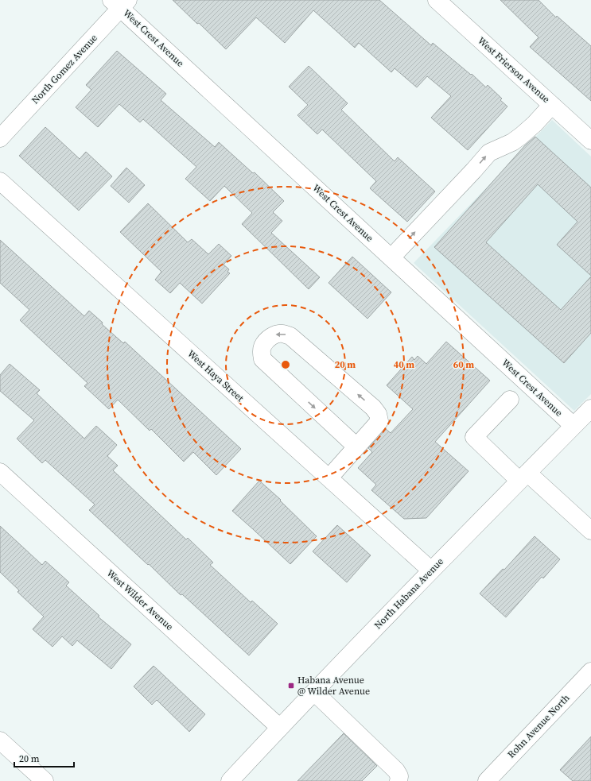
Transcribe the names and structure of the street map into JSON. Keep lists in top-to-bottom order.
{
  "streets": {
    "street": [
      "West Crest Avenue",
      "North Gomez Avenue",
      "West Frierson Avenue",
      "West Haya Street",
      "North Habana Avenue",
      "West Wilder Avenue",
      "Rohn Avenue North"
    ]
  },
  "crossings": [
    ["West Crest Avenue", "North Gomez Avenue"],
    ["West Crest Avenue", "North Habana Avenue"],
    ["West Haya Street", "North Habana Avenue"],
    ["North Habana Avenue", "West Wilder Avenue"]
  ],
  "places": {
    "transit": ["Habana Avenue @ Wilder Avenue"]
  },
  "scale_bar": "20 m",
  "rings": ["20 m", "40 m", "60 m"]
}
